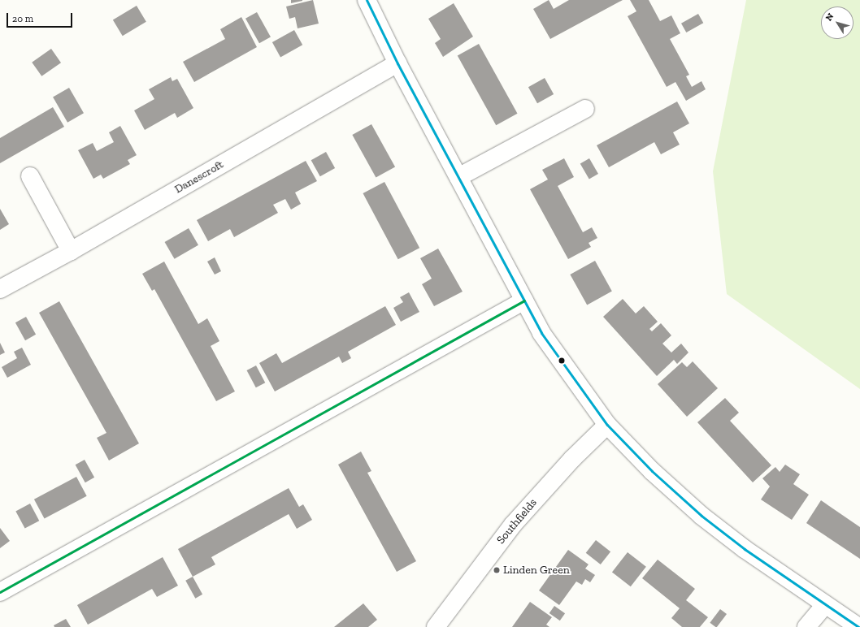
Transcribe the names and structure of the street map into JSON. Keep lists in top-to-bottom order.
{
  "streets": {
    "street": ["Danescroft", "Southfields"]
  },
  "places": ["Linden Green"],
  "scale_bar": "20 m",
  "north": "top left"
}
